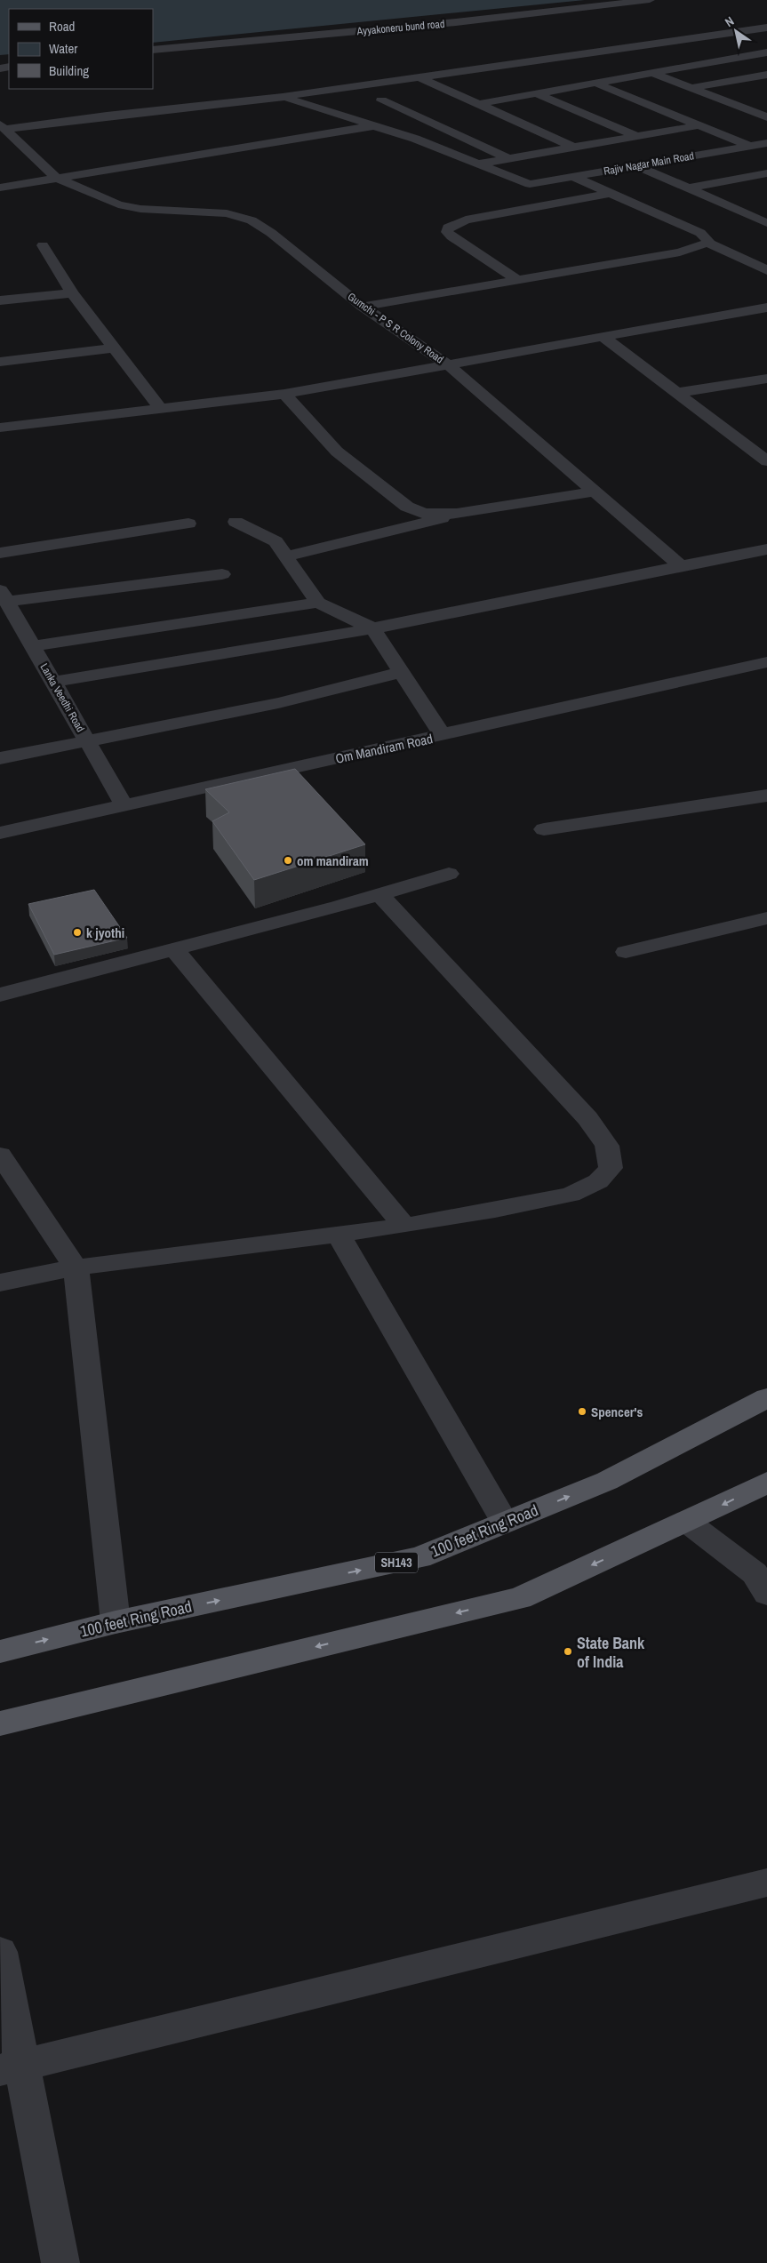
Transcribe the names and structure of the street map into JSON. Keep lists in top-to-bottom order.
{
  "streets": {
    "main road": ["100 feet Ring Road", "SH143"],
    "street": [
      "Ayyakoneru bund road",
      "Rajiv Nagar Main Road",
      "Gumchi - P S R Colony Road",
      "Lanka Veedhi Road",
      "Om Mandiram Road"
    ]
  },
  "crossings": [
    ["Lanka Veedhi Road", "Om Mandiram Road"]
  ],
  "places": [
    "om mandiram",
    "k jyothi",
    "Spencer's",
    "State Bank of India"
  ],
  "legend": ["Road", "Water", "Building"],
  "north": "top left"
}
